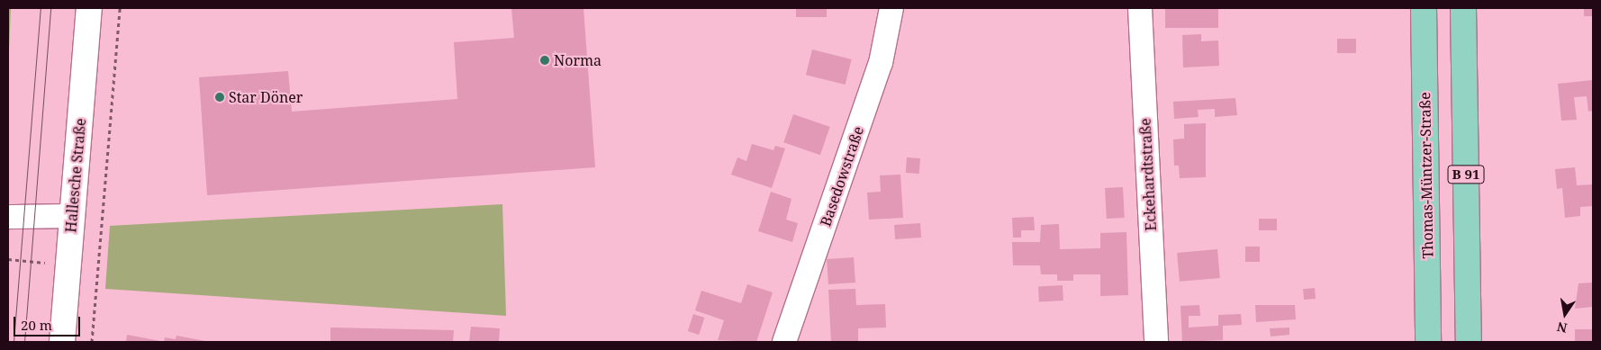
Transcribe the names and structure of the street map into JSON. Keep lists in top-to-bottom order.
{
  "streets": {
    "main road": ["B 91", "Thomas-Müntzer-Straße"],
    "street": ["Eckehardtstraße", "Hallesche Straße", "Basedowstraße"]
  },
  "places": ["Norma", "Star Döner"],
  "scale_bar": "20 m",
  "north": "bottom"
}
